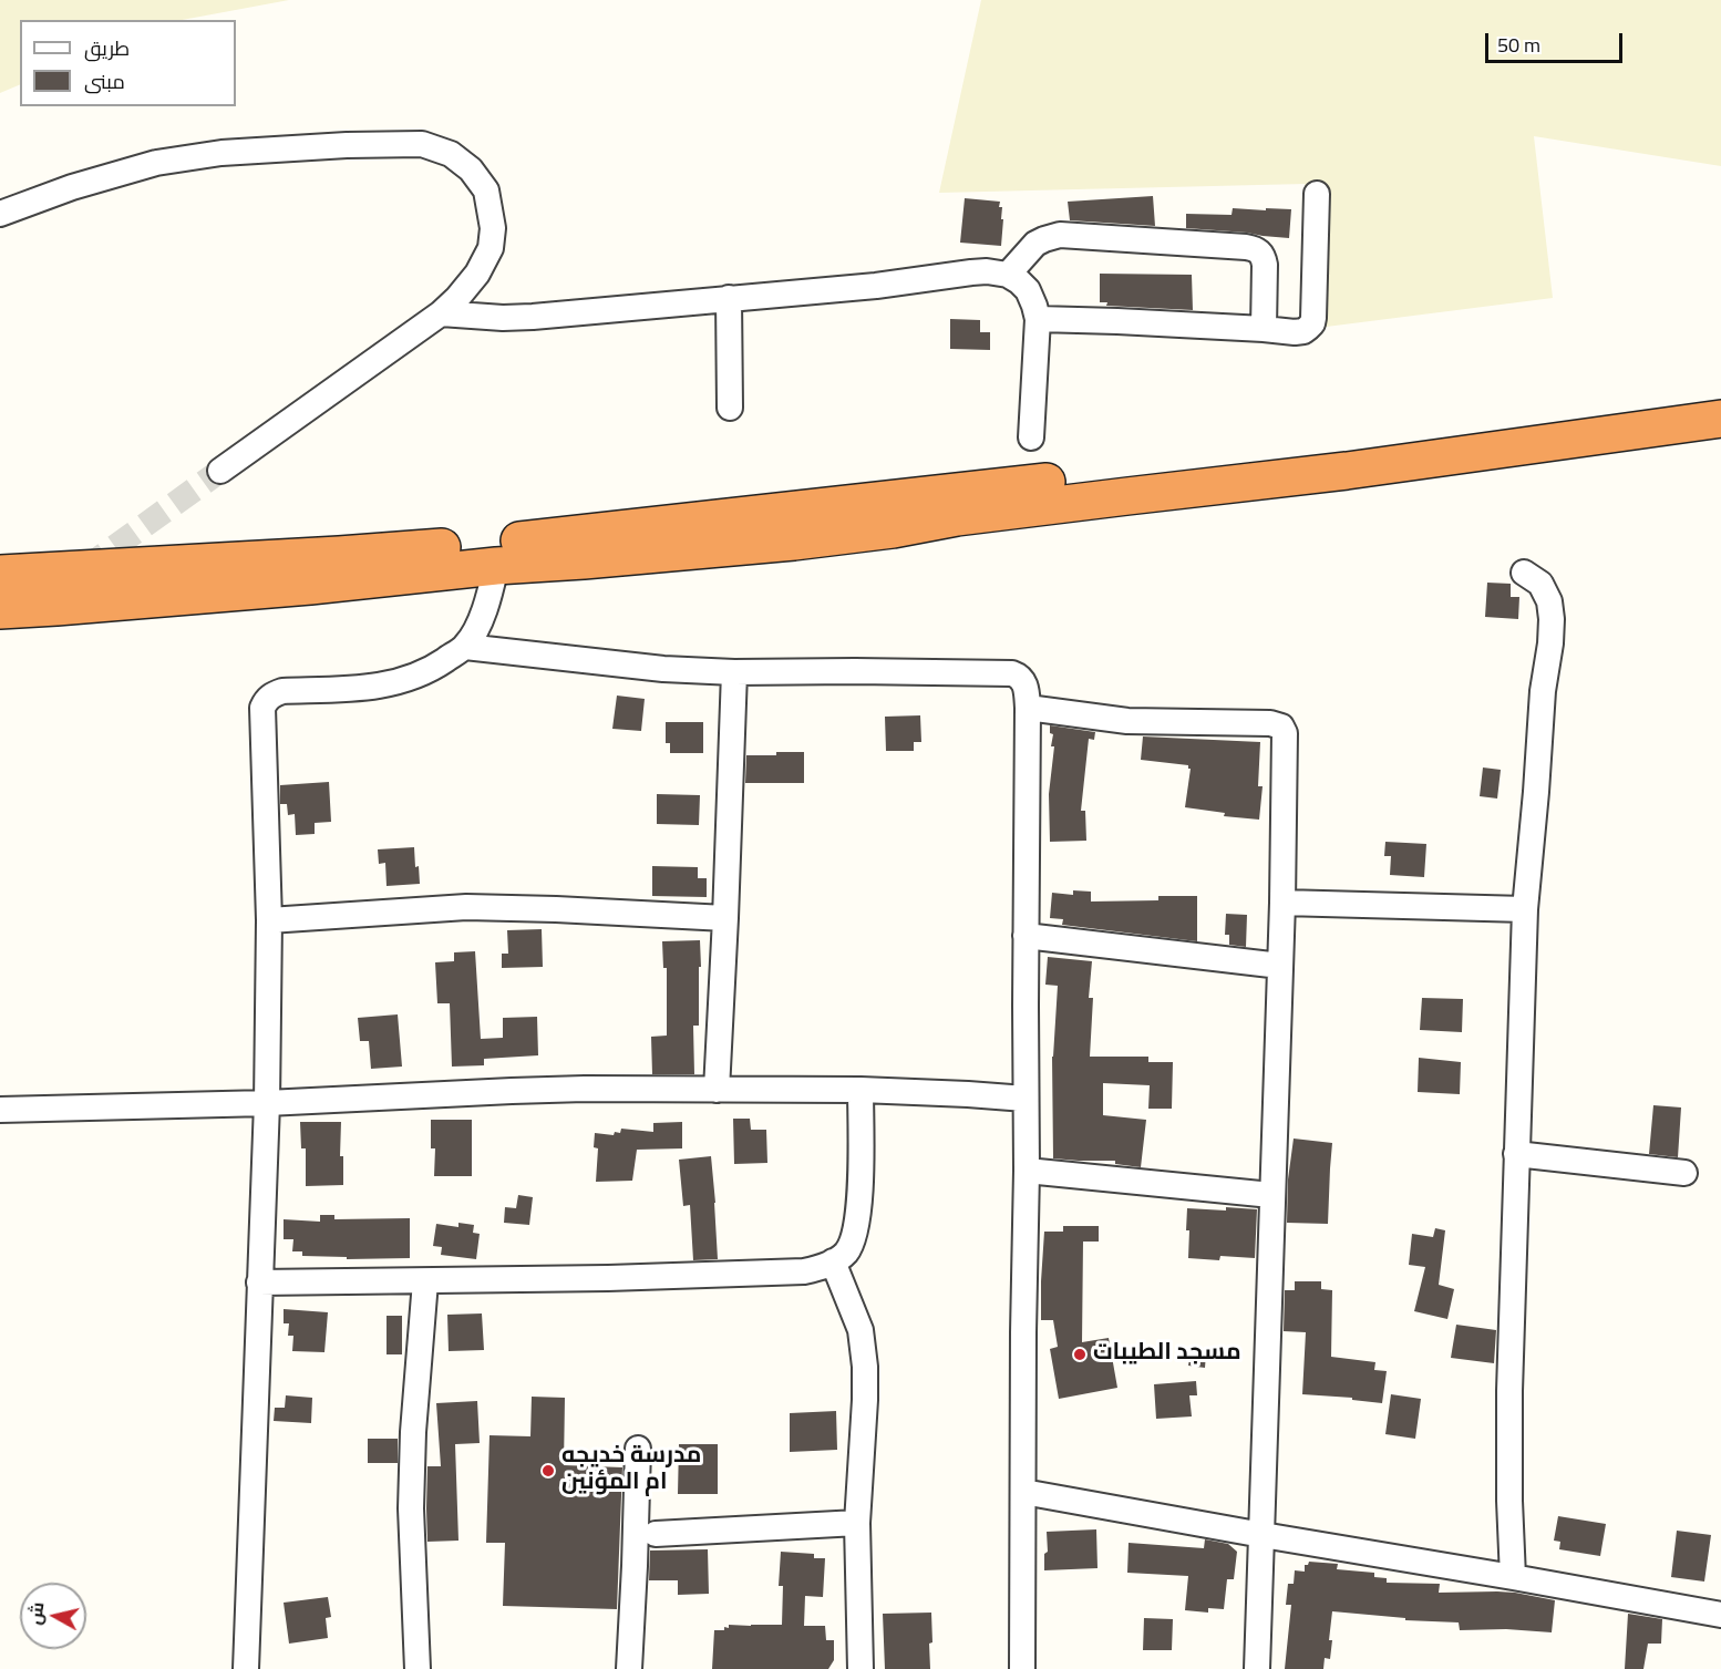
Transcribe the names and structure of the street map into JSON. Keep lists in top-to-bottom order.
{
  "places": ["مسجد الطيبات", "مدرسة خديجه ام المؤنين"],
  "legend": ["طريق", "مبنى"],
  "scale_bar": "50 m",
  "north": "left"
}
